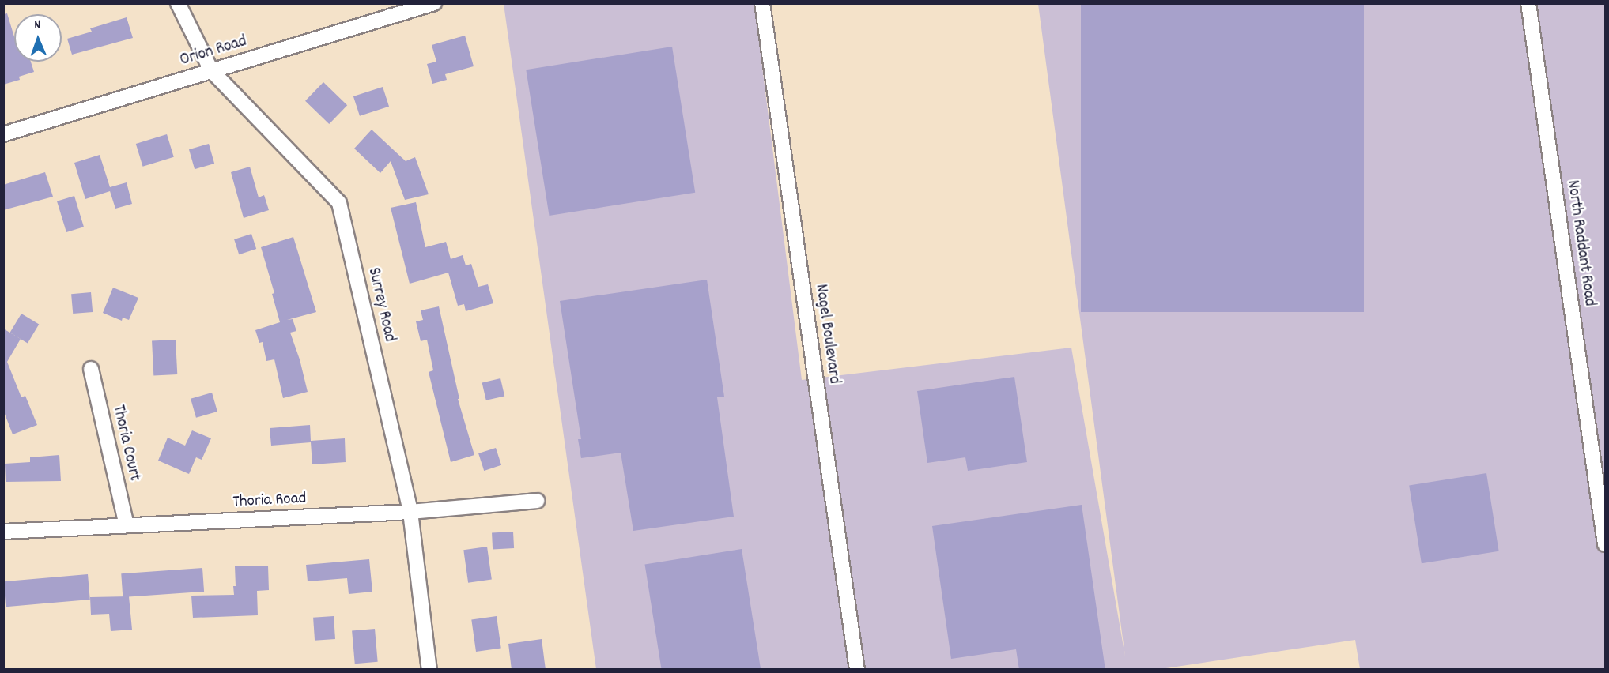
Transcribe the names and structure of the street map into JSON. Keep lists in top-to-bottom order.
{
  "streets": {
    "street": [
      "Orion Road",
      "North Raddant Road",
      "Surrey Road",
      "Nagel Boulevard",
      "Thoria Court",
      "Thoria Road"
    ]
  },
  "crossings": [
    ["Orion Road", "Surrey Road"],
    ["Surrey Road", "Thoria Road"],
    ["Thoria Court", "Thoria Road"]
  ],
  "north": "top"
}
